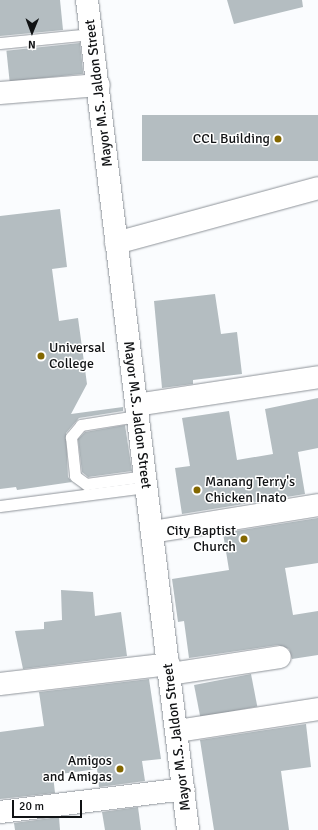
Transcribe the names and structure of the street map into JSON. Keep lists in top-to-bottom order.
{
  "streets": {
    "street": ["Mayor M.S. Jaldon Street"]
  },
  "places": [
    "CCL Building",
    "Universal College",
    "Manang Terry's Chicken Inato",
    "City Baptist Church",
    "Amigos and Amigas"
  ],
  "scale_bar": "20 m",
  "north": "bottom"
}
